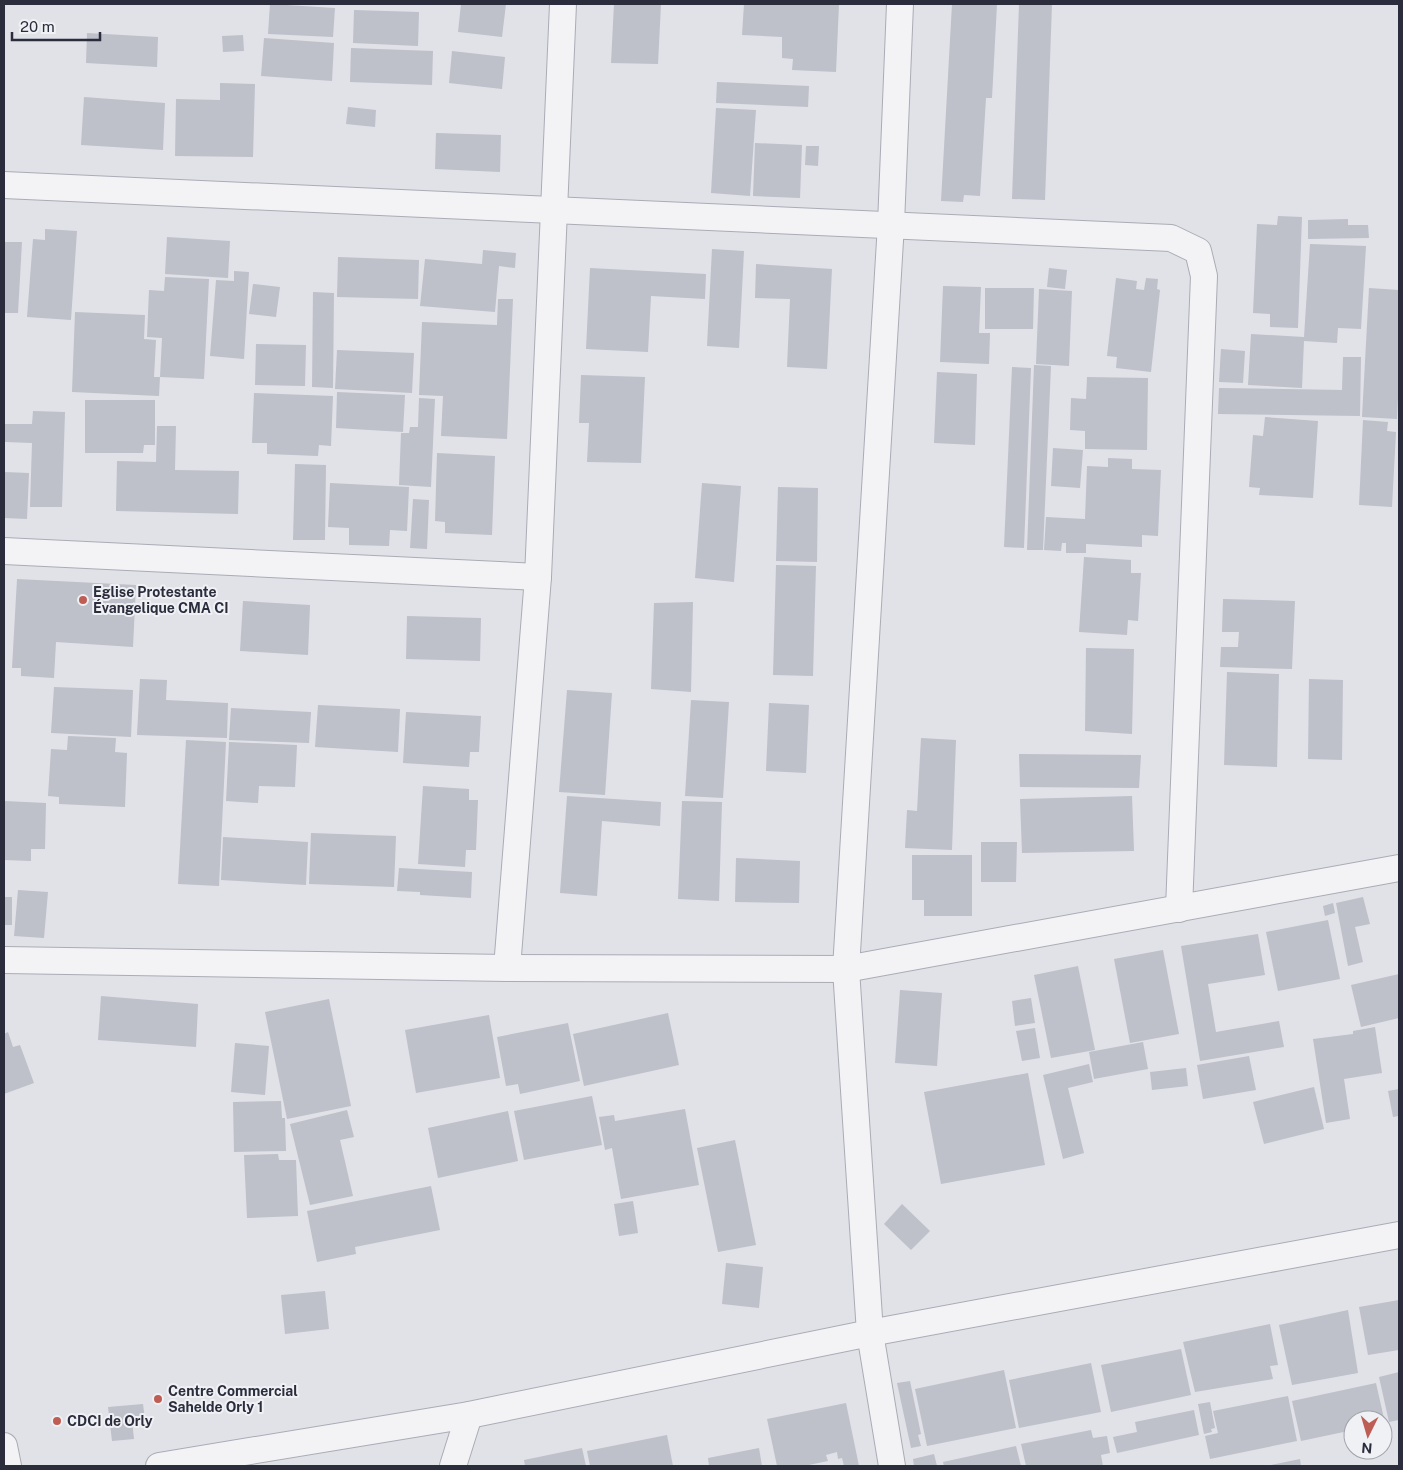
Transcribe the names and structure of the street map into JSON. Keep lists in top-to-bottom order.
{
  "places": ["Eglise Protestante Évangelique CMA CI", "Centre Commercial Sahelde Orly 1", "CDCI de Orly"],
  "scale_bar": "20 m",
  "north": "bottom"
}
